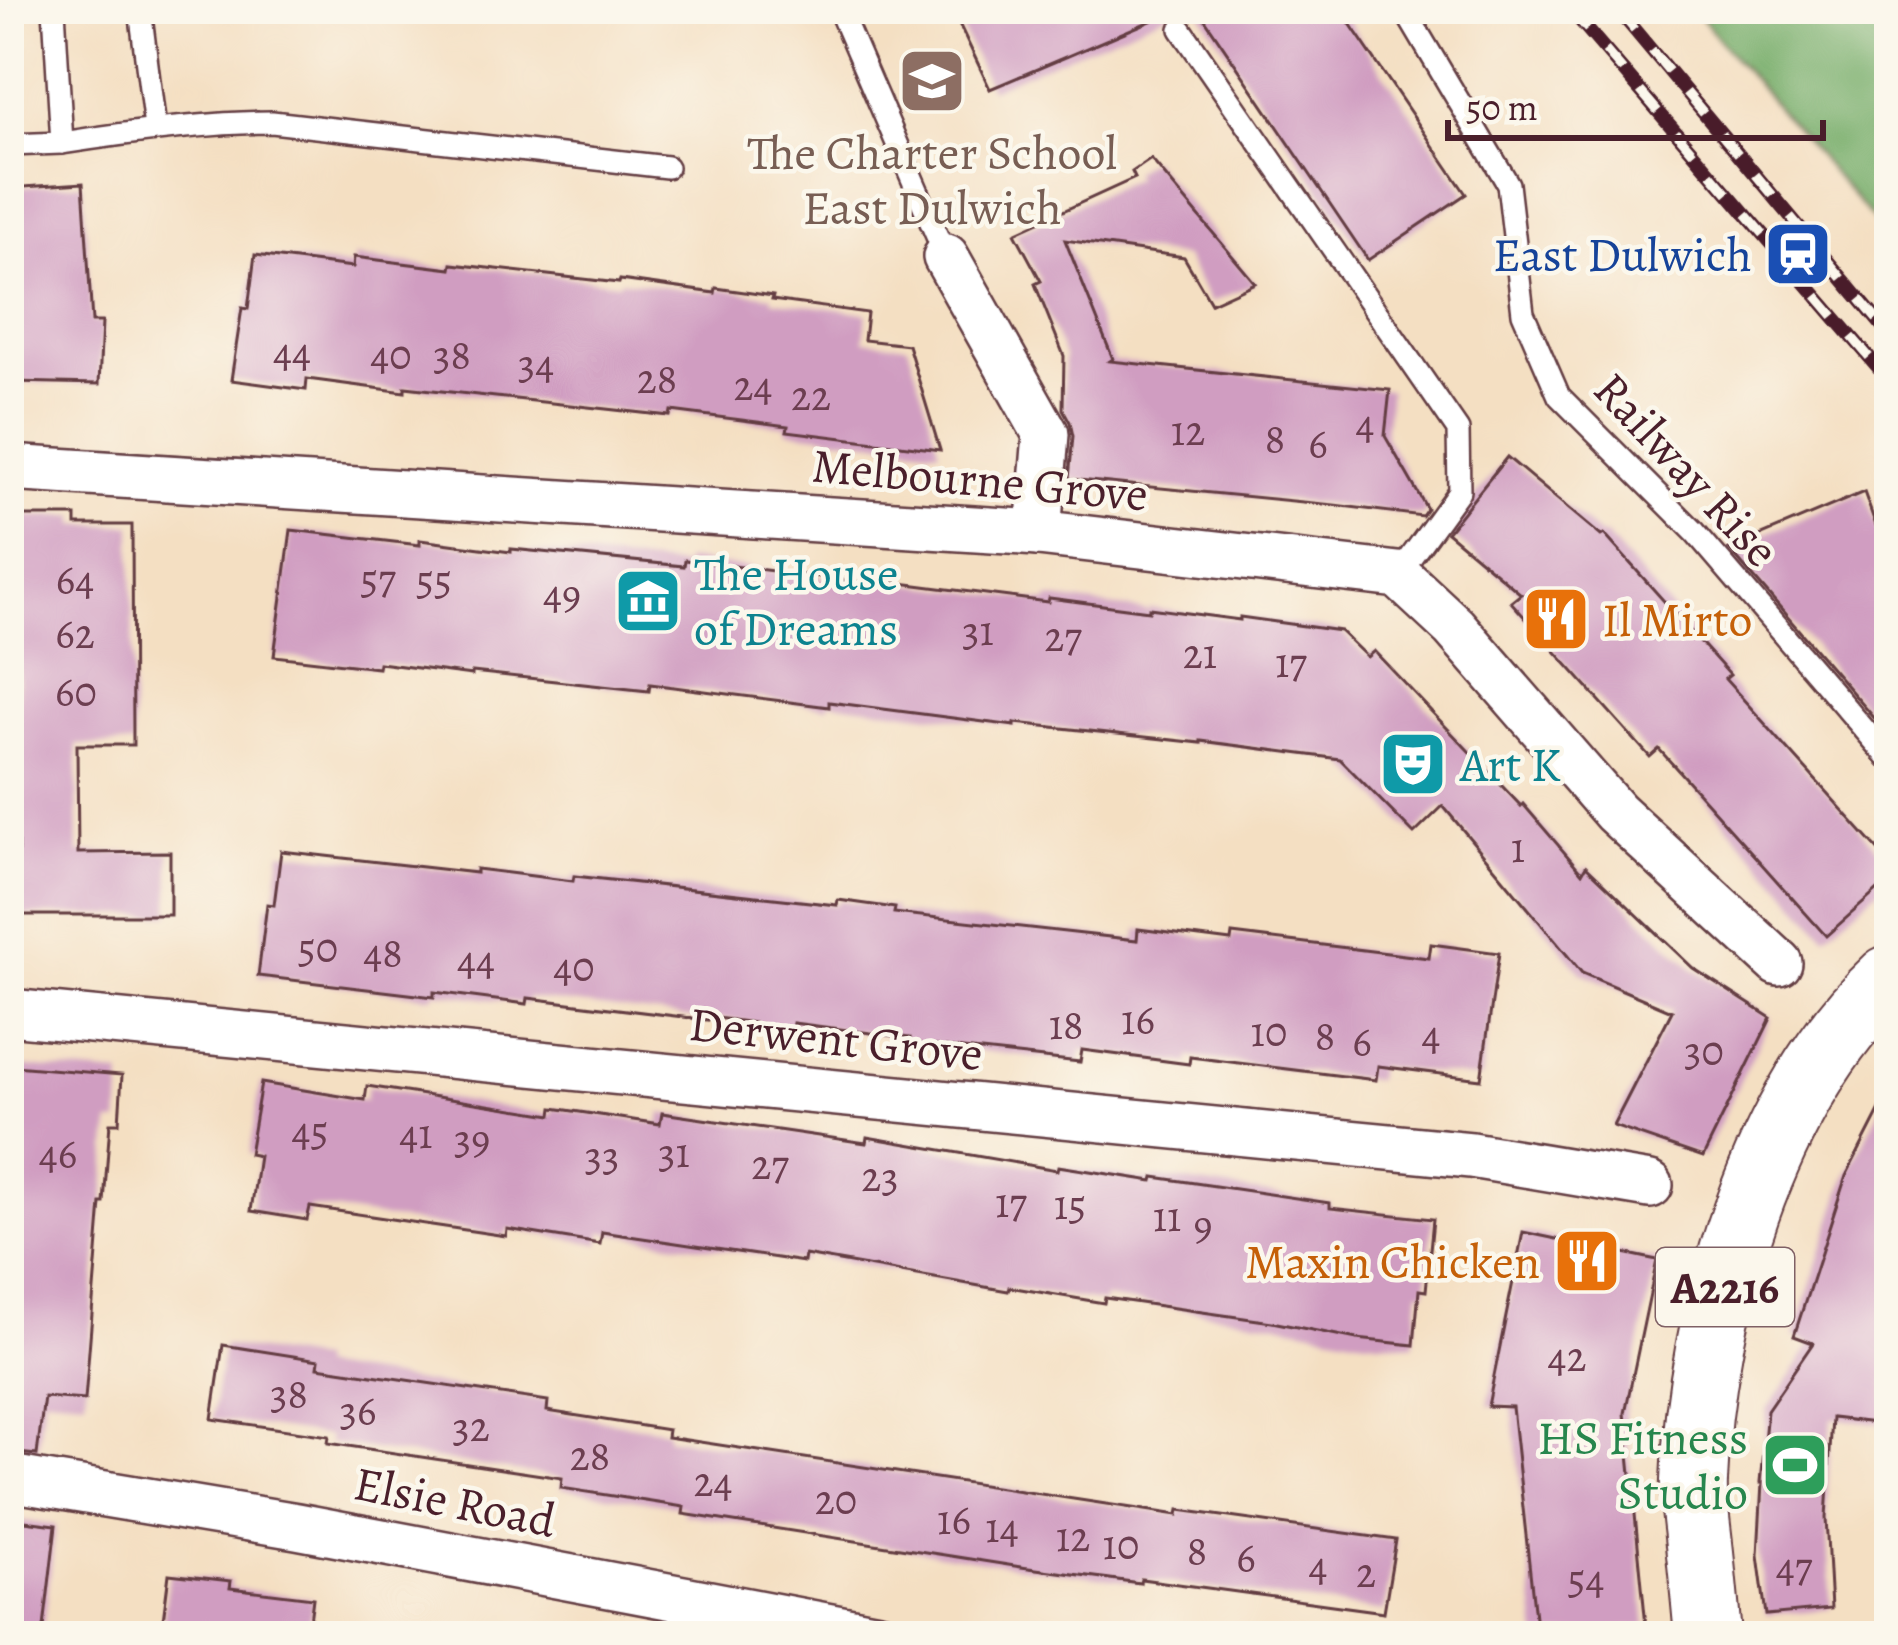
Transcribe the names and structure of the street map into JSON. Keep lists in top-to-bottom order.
{
  "streets": {
    "main road": ["A2216"],
    "street": ["Melbourne Grove", "Derwent Grove", "Elsie Road"],
    "lane": ["Railway Rise"]
  },
  "places": {
    "school or university": ["The Charter School East Dulwich"],
    "station": ["East Dulwich"],
    "museum": ["The House of Dreams"],
    "restaurant": ["Il Mirto", "Maxin Chicken"],
    "theatre": ["Art K"],
    "sports": ["HS Fitness Studio"]
  },
  "house_numbers": [
    "44",
    "40",
    "38",
    "34",
    "28",
    "24",
    "22",
    "4",
    "12",
    "8",
    "6",
    "57",
    "64",
    "55",
    "49",
    "31",
    "62",
    "27",
    "21",
    "17",
    "60",
    "1",
    "50",
    "48",
    "44",
    "40",
    "16",
    "18",
    "10",
    "4",
    "8",
    "6",
    "30",
    "45",
    "41",
    "39",
    "31",
    "46",
    "33",
    "27",
    "23",
    "17",
    "15",
    "11",
    "9",
    "42",
    "38",
    "36",
    "32",
    "28",
    "24",
    "20",
    "16",
    "14",
    "12",
    "10",
    "8",
    "6",
    "4",
    "47",
    "2",
    "54"
  ],
  "scale_bar": "50 m"
}
